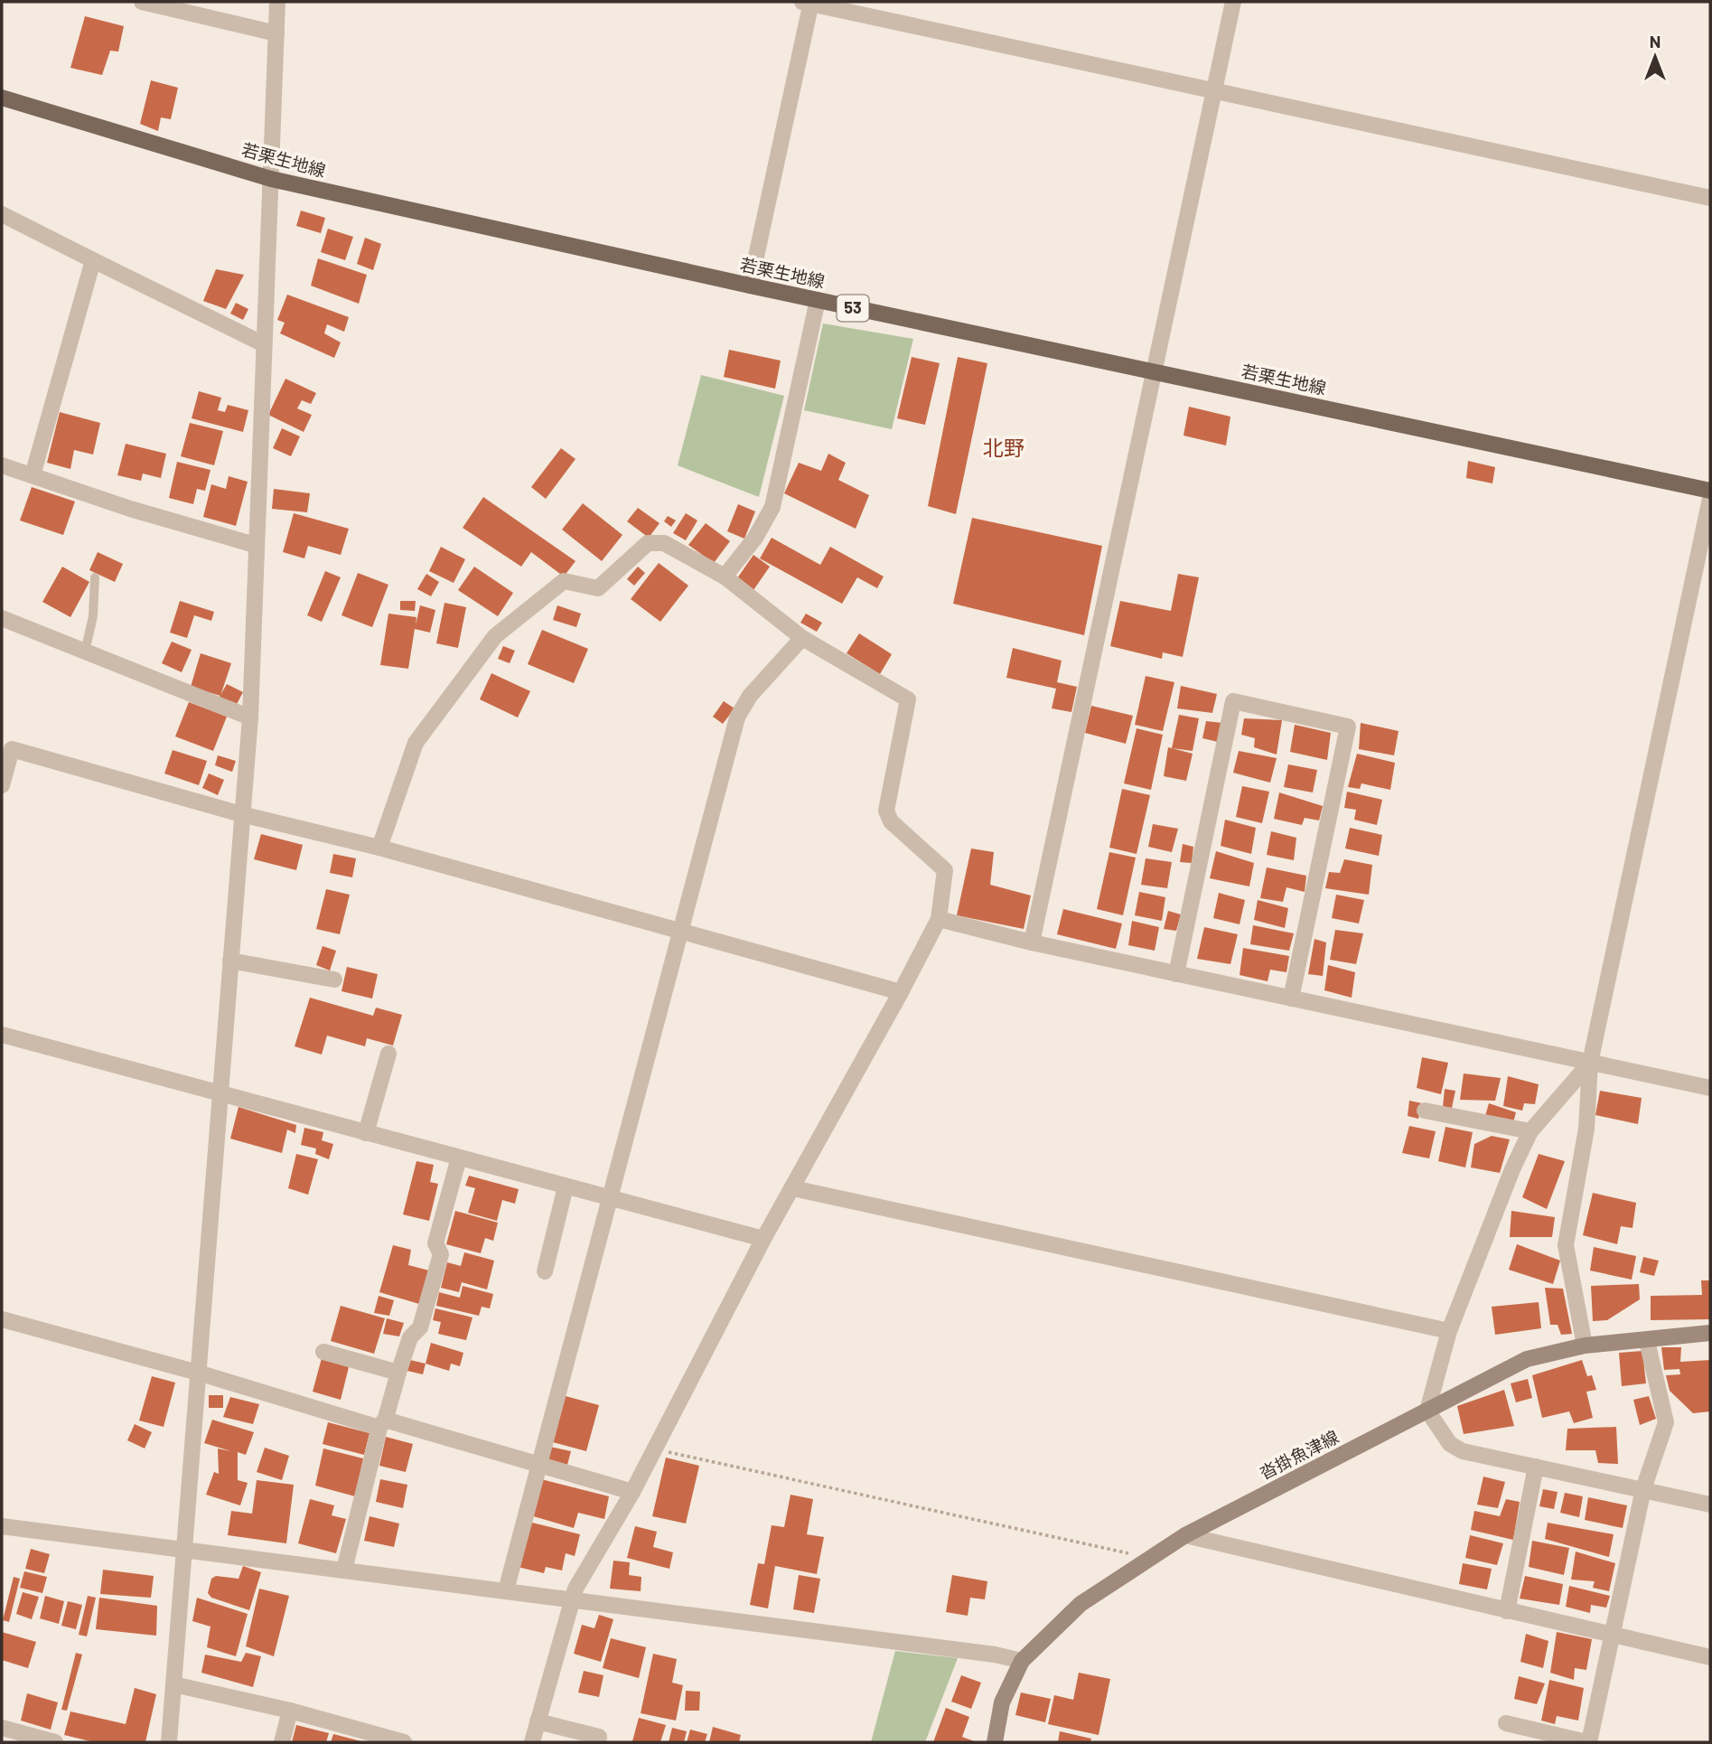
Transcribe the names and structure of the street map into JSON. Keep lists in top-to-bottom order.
{
  "streets": {
    "main road": ["若栗生地線", "53", "沓掛魚津線"]
  },
  "districts": ["北野"],
  "north": "top"
}
